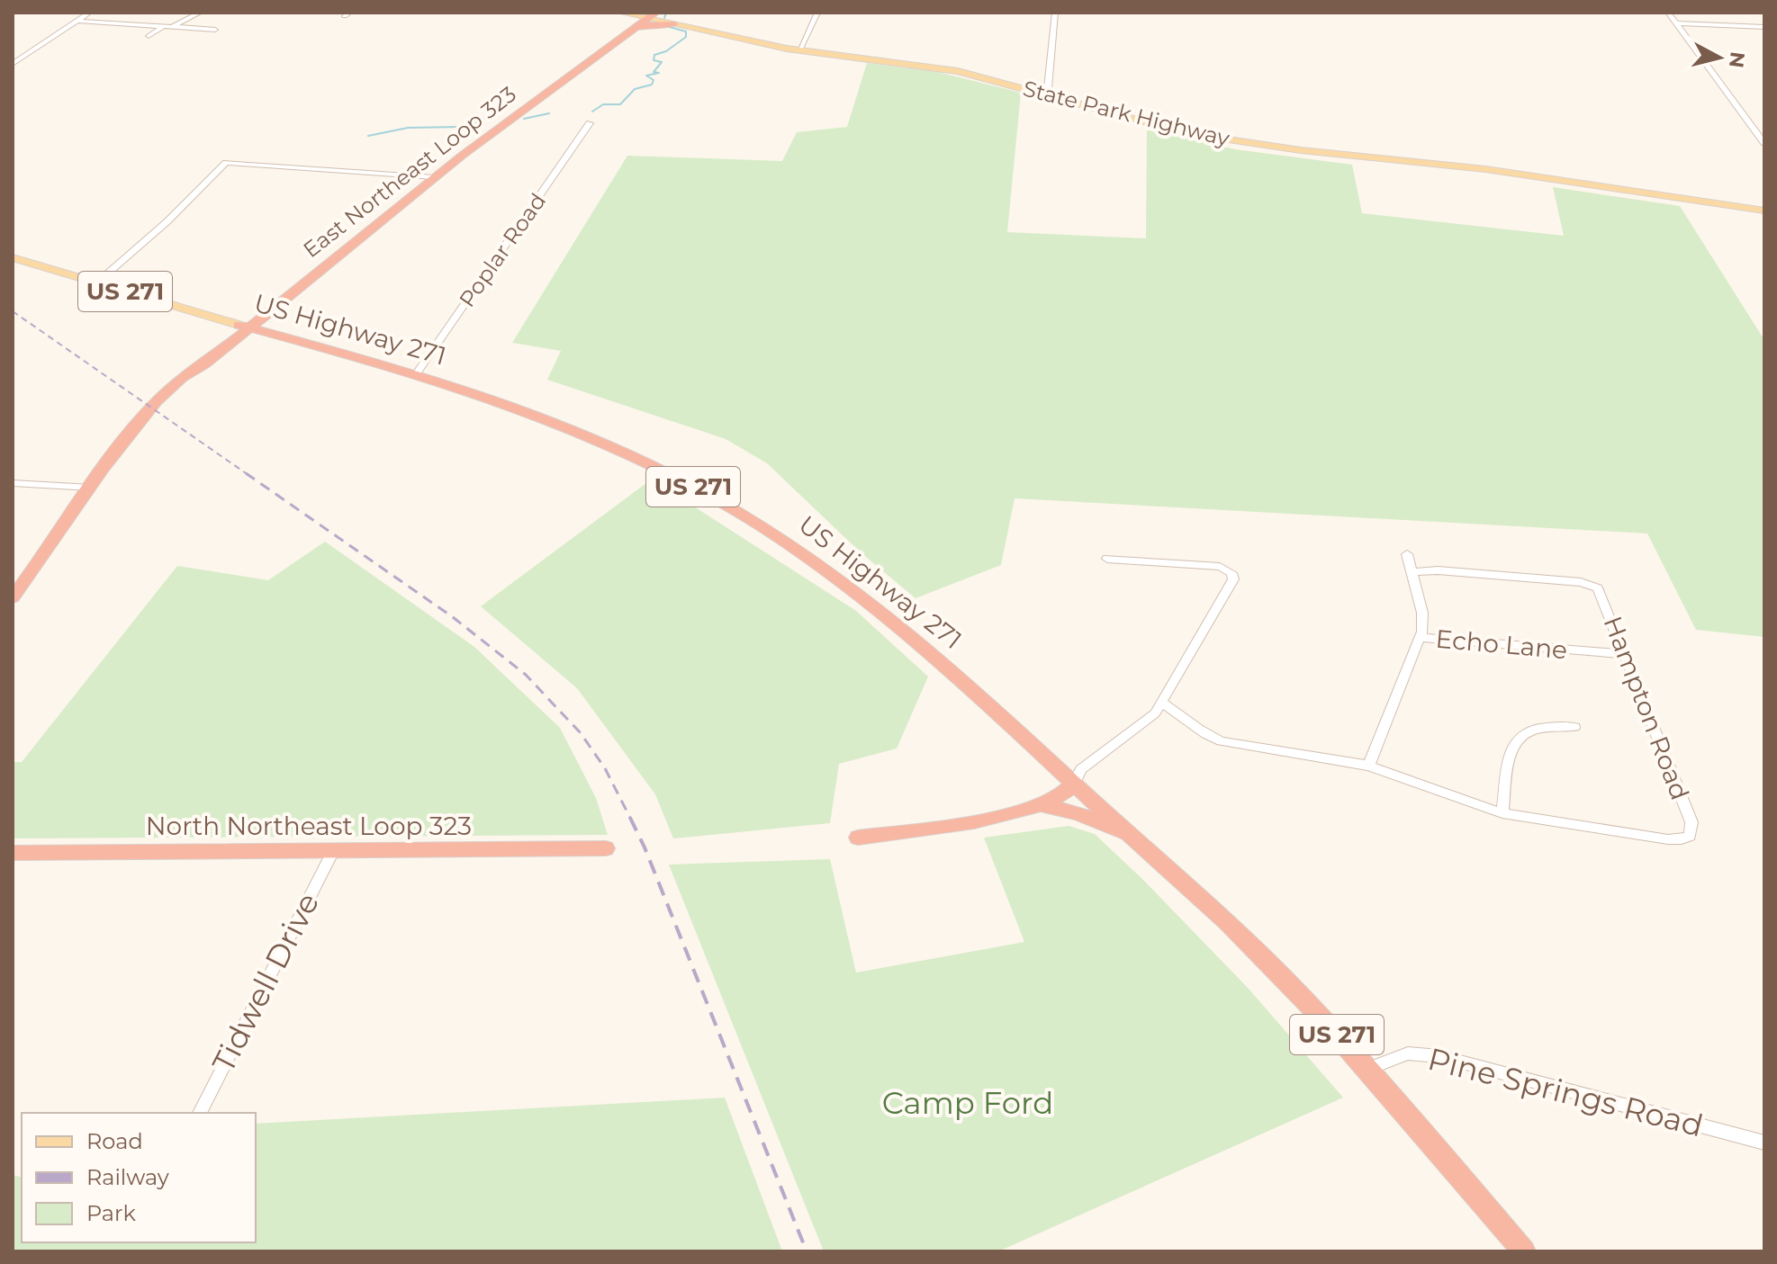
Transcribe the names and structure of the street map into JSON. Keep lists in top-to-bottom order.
{
  "streets": {
    "highway": [
      "East Northeast Loop 323",
      "US 271",
      "US Highway 271",
      "North Northeast Loop 323"
    ],
    "main road": ["State Park Highway"],
    "street": [
      "Poplar Road",
      "Echo Lane",
      "Hampton Road",
      "Tidwell Drive",
      "Pine Springs Road"
    ]
  },
  "crossings": [
    ["State Park Highway", "East Northeast Loop 323"],
    ["East Northeast Loop 323", "US Highway 271"],
    ["Poplar Road", "US Highway 271"],
    ["US Highway 271", "Pine Springs Road"],
    ["Echo Lane", "Hampton Road"],
    ["North Northeast Loop 323", "Tidwell Drive"]
  ],
  "parks": ["Camp Ford"],
  "legend": ["Road", "Railway", "Park"],
  "north": "right"
}
